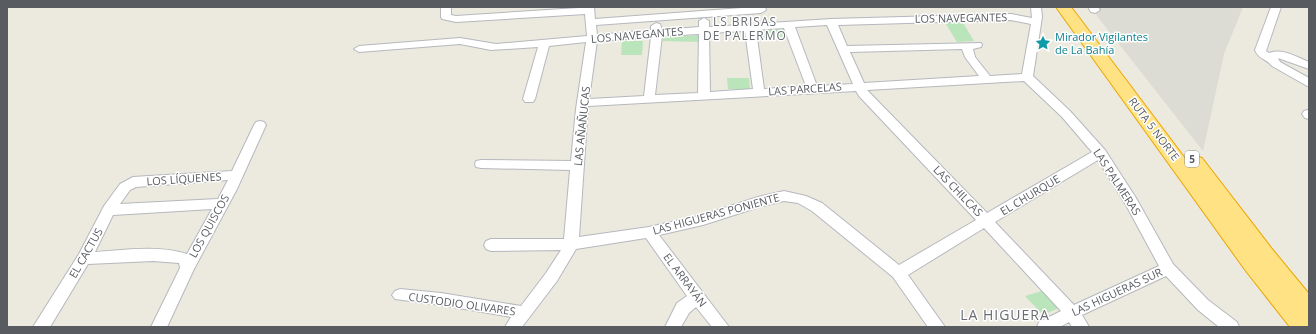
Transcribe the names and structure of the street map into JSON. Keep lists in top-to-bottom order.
{
  "streets": {
    "highway": ["RUTA 5 NORTE", "5"],
    "street": [
      "LOS NAVEGANTES",
      "LAS PARCELAS",
      "LAS AÑAÑUCAS",
      "LOS LÍQUENES",
      "LAS PALMERAS",
      "LAS CHILCAS",
      "EL CHURQUE",
      "LAS HIGUERAS PONIENTE",
      "LOS QUISCOS",
      "EL CACTUS",
      "EL ARRAYÁN",
      "LAS HIGUERAS SUR",
      "CUSTODIO OLIVARES"
    ]
  },
  "crossings": [
    ["LOS NAVEGANTES", "LAS AÑAÑUCAS"],
    ["LOS NAVEGANTES", "LAS CHILCAS"],
    ["LAS PARCELAS", "LAS AÑAÑUCAS"],
    ["LAS PARCELAS", "LAS PALMERAS"],
    ["LAS PARCELAS", "LAS CHILCAS"],
    ["LAS AÑAÑUCAS", "LAS HIGUERAS PONIENTE"],
    ["LOS LÍQUENES", "LOS QUISCOS"],
    ["LOS LÍQUENES", "EL CACTUS"],
    ["LAS PALMERAS", "EL CHURQUE"],
    ["LAS PALMERAS", "LAS HIGUERAS SUR"],
    ["LAS CHILCAS", "EL CHURQUE"],
    ["LAS CHILCAS", "LAS HIGUERAS SUR"],
    ["EL CHURQUE", "LAS HIGUERAS PONIENTE"],
    ["LAS HIGUERAS PONIENTE", "EL ARRAYÁN"]
  ],
  "districts": ["LS BRISAS DE PALERMO", "LA HIGUERA"],
  "places": {
    "place": ["Mirador Vigilantes de La Bahía"]
  }
}
